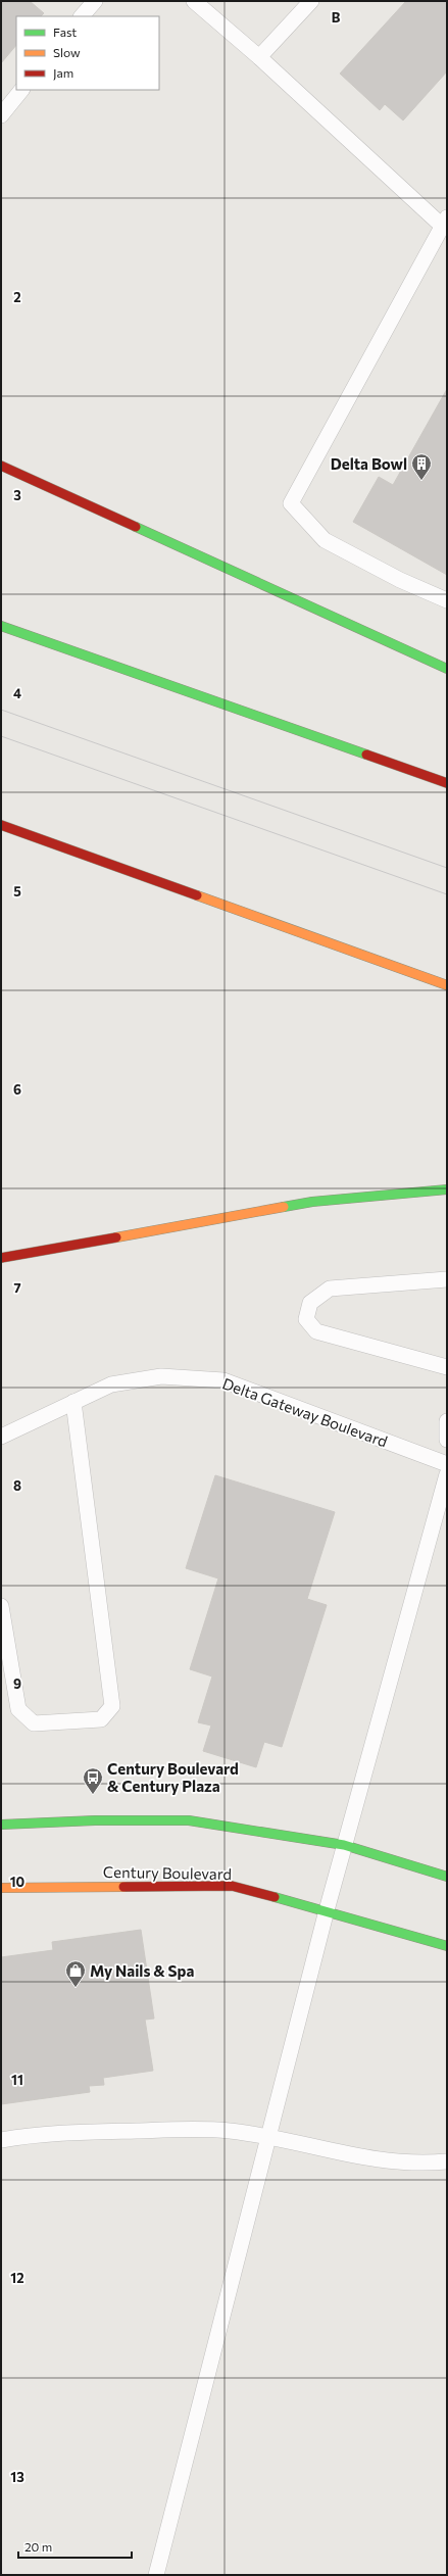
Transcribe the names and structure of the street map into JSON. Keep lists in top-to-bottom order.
{
  "streets": {
    "main road": ["Century Boulevard"],
    "lane": ["Delta Gateway Boulevard"]
  },
  "places": {
    "building": ["Delta Bowl"],
    "bus stop": ["Century Boulevard & Century Plaza"],
    "shop": ["My Nails & Spa"]
  },
  "legend": ["Fast", "Slow", "Jam"],
  "scale_bar": "20 m",
  "grid": {
    "columns": ["B"],
    "rows": [
      "2",
      "3",
      "4",
      "5",
      "6",
      "7",
      "8",
      "9",
      "10",
      "11",
      "12",
      "13"
    ]
  }
}
